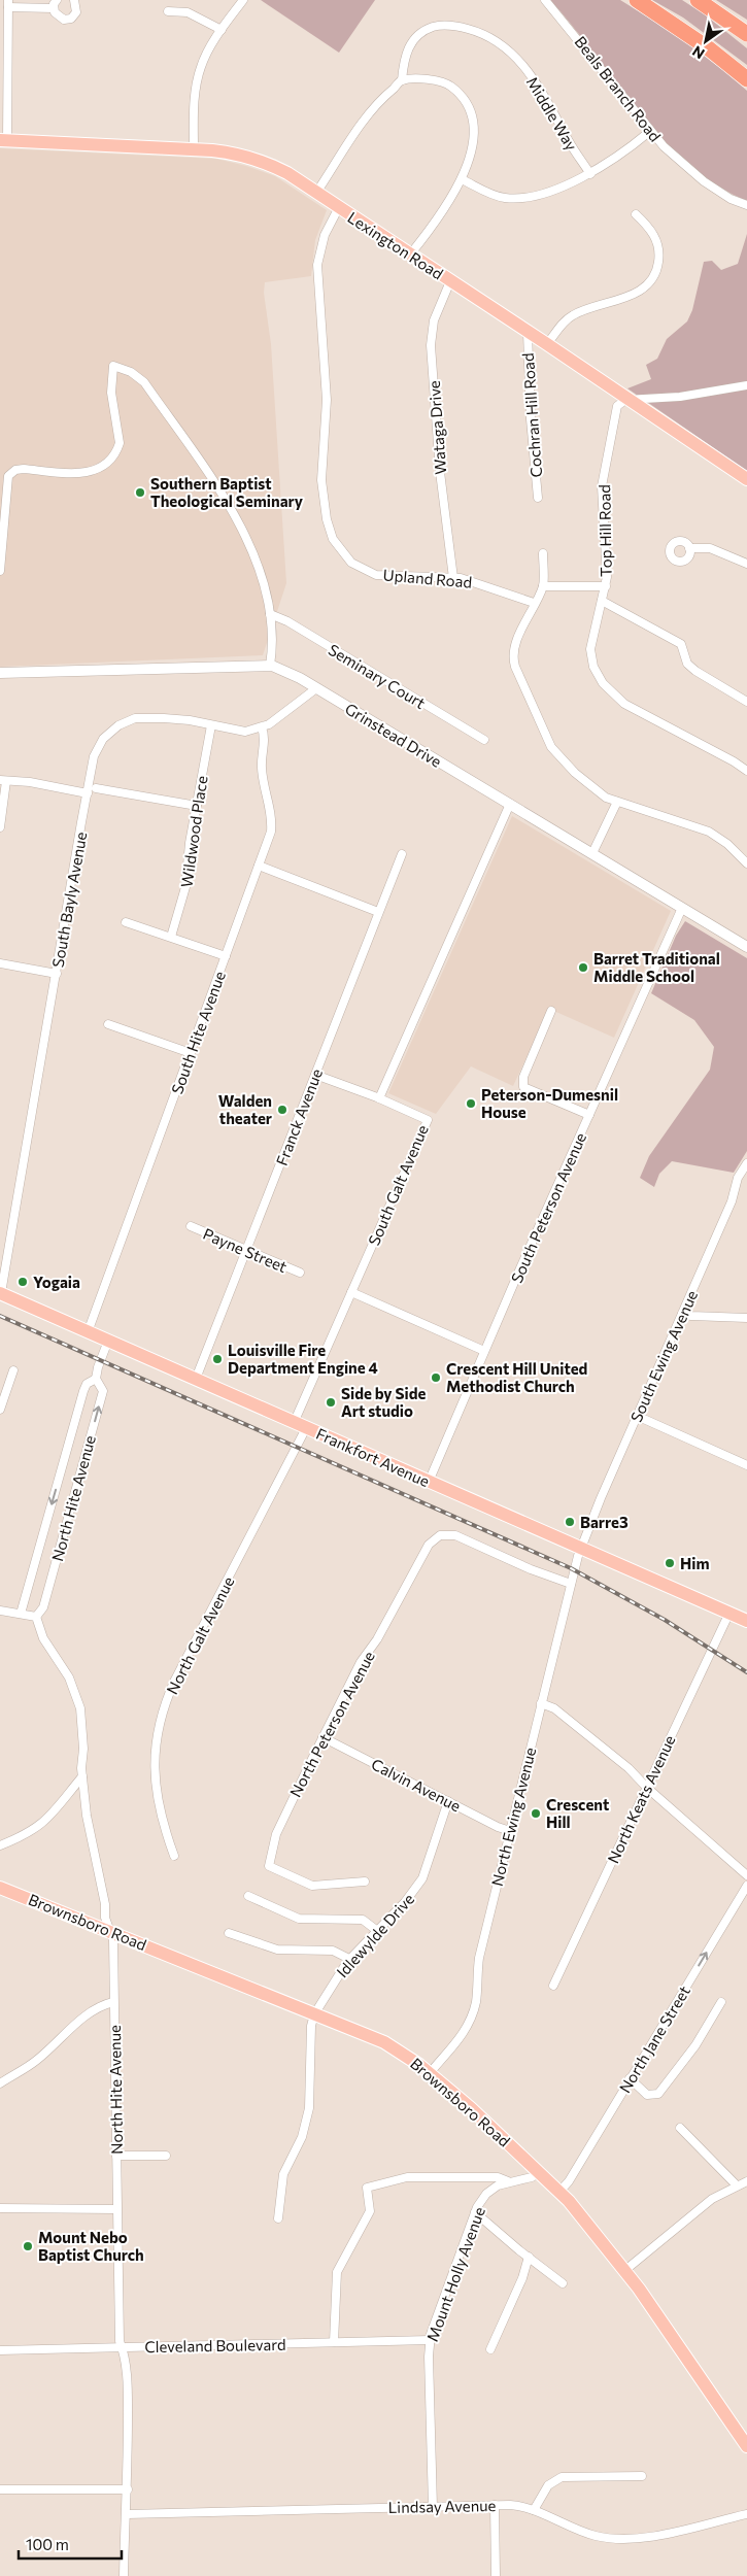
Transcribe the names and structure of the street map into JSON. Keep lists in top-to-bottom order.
{
  "streets": {
    "main road": ["Lexington Road", "Frankfort Avenue", "Brownsboro Road"],
    "street": [
      "Beals Branch Road",
      "Middle Way",
      "Cochran Hill Road",
      "Wataga Drive",
      "Top Hill Road",
      "Upland Road",
      "Seminary Court",
      "Grinstead Drive",
      "Wildwood Place",
      "South Bayly Avenue",
      "South Hite Avenue",
      "Franck Avenue",
      "South Galt Avenue",
      "South Peterson Avenue",
      "Payne Street",
      "South Ewing Avenue",
      "North Hite Avenue",
      "North Galt Avenue",
      "North Peterson Avenue",
      "Calvin Avenue",
      "North Keats Avenue",
      "North Ewing Avenue",
      "Idlewylde Drive",
      "North Jane Street",
      "Mount Holly Avenue",
      "Cleveland Boulevard",
      "Lindsay Avenue"
    ]
  },
  "crossings": [
    ["Lexington Road", "Cochran Hill Road"],
    ["Lexington Road", "Wataga Drive"],
    ["Lexington Road", "Top Hill Road"],
    ["Lexington Road", "Upland Road"],
    ["Wataga Drive", "Upland Road"],
    ["Grinstead Drive", "South Bayly Avenue"],
    ["Grinstead Drive", "South Peterson Avenue"],
    ["Wildwood Place", "South Bayly Avenue"],
    ["South Bayly Avenue", "South Hite Avenue"],
    ["South Bayly Avenue", "Frankfort Avenue"],
    ["South Hite Avenue", "Frankfort Avenue"],
    ["Franck Avenue", "Payne Street"],
    ["Franck Avenue", "Frankfort Avenue"],
    ["South Galt Avenue", "Frankfort Avenue"],
    ["South Peterson Avenue", "Frankfort Avenue"],
    ["South Ewing Avenue", "Frankfort Avenue"],
    ["South Ewing Avenue", "North Ewing Avenue"],
    ["Frankfort Avenue", "North Hite Avenue"],
    ["Frankfort Avenue", "North Galt Avenue"],
    ["Frankfort Avenue", "North Keats Avenue"],
    ["Frankfort Avenue", "North Ewing Avenue"],
    ["North Hite Avenue", "Brownsboro Road"],
    ["North Hite Avenue", "Cleveland Boulevard"],
    ["North Hite Avenue", "Lindsay Avenue"],
    ["North Peterson Avenue", "Calvin Avenue"],
    ["North Peterson Avenue", "North Ewing Avenue"],
    ["Calvin Avenue", "North Ewing Avenue"],
    ["Calvin Avenue", "Idlewylde Drive"],
    ["North Ewing Avenue", "Brownsboro Road"],
    ["Brownsboro Road", "Idlewylde Drive"],
    ["Brownsboro Road", "North Jane Street"],
    ["Brownsboro Road", "Mount Holly Avenue"],
    ["Mount Holly Avenue", "Cleveland Boulevard"],
    ["Mount Holly Avenue", "Lindsay Avenue"]
  ],
  "one_way": ["North Jane Street"],
  "places": [
    "Southern Baptist Theological Seminary",
    "Barret Traditional Middle School",
    "Peterson-Dumesnil House",
    "Walden theater",
    "Yogaia",
    "Louisville Fire Department Engine 4",
    "Crescent Hill United Methodist Church",
    "Side by Side Art studio",
    "Barre3",
    "Him",
    "Crescent Hill",
    "Mount Nebo Baptist Church"
  ],
  "scale_bar": "100 m",
  "north": "bottom left"
}
